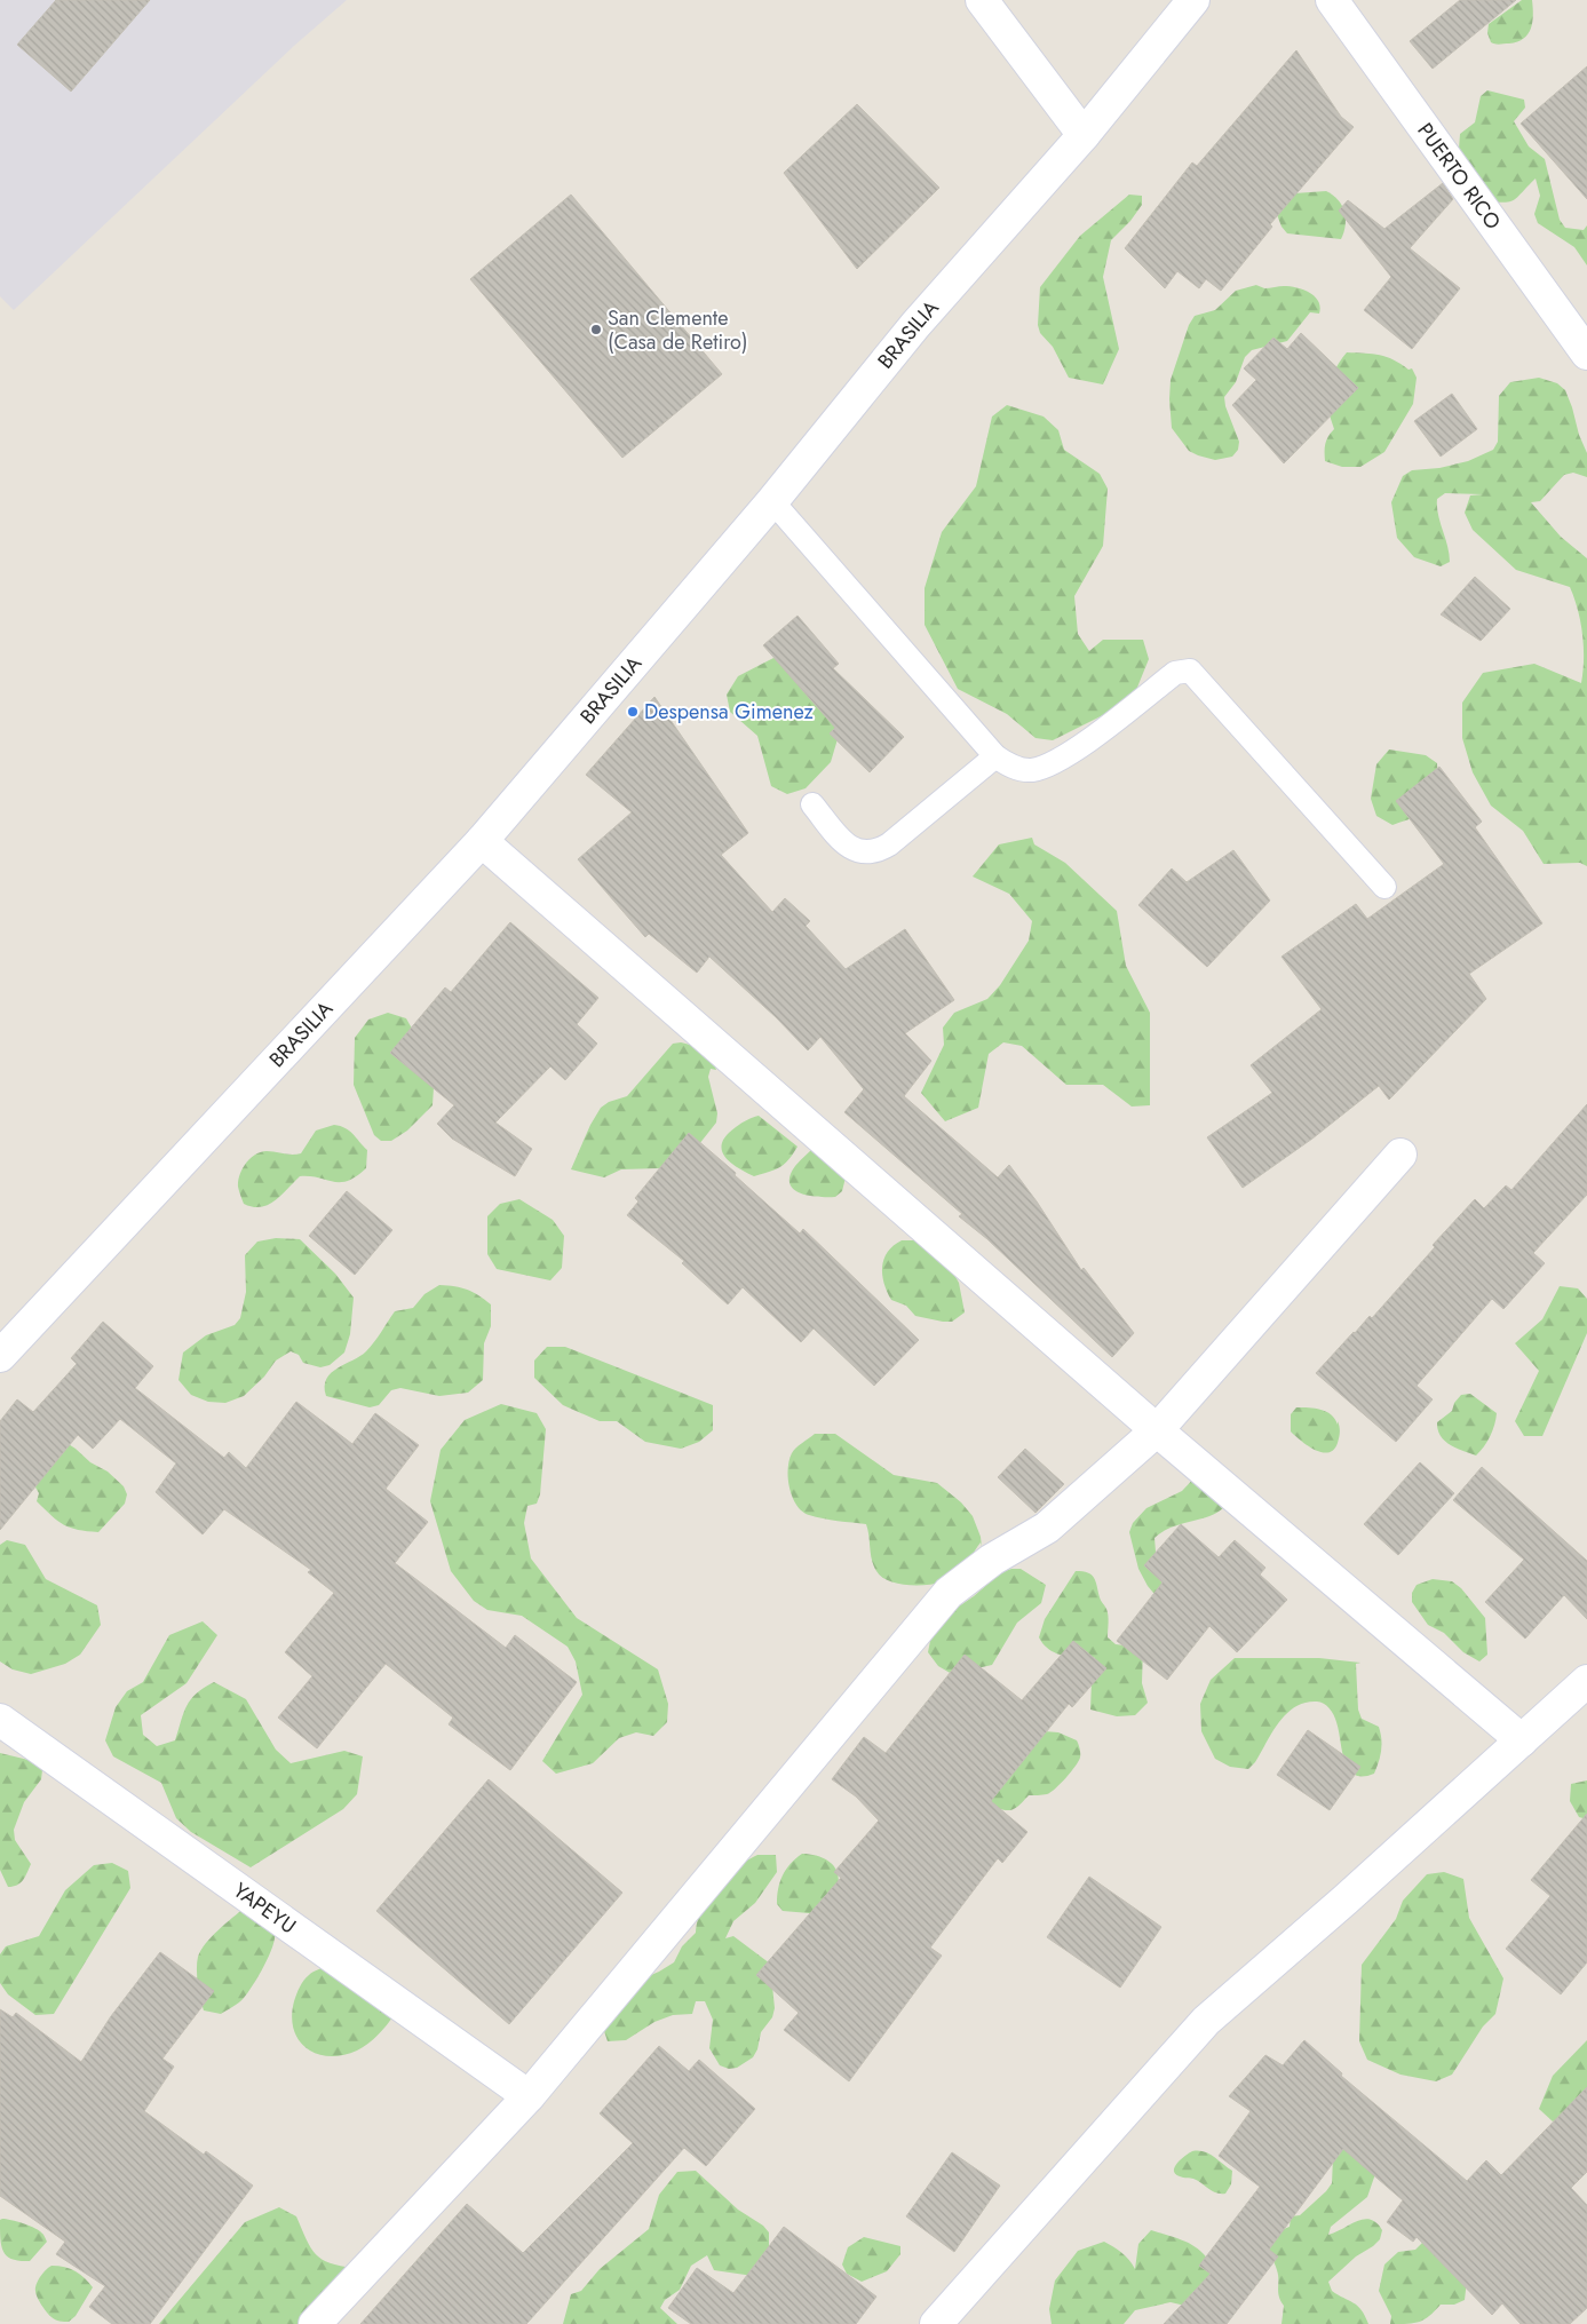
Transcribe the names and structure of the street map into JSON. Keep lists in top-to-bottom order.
{
  "streets": {
    "street": ["PUERTO RICO", "BRASILIA", "YAPEYU"]
  },
  "places": ["San Clemente (Casa de Retiro)", "Despensa Gimenez"]
}
